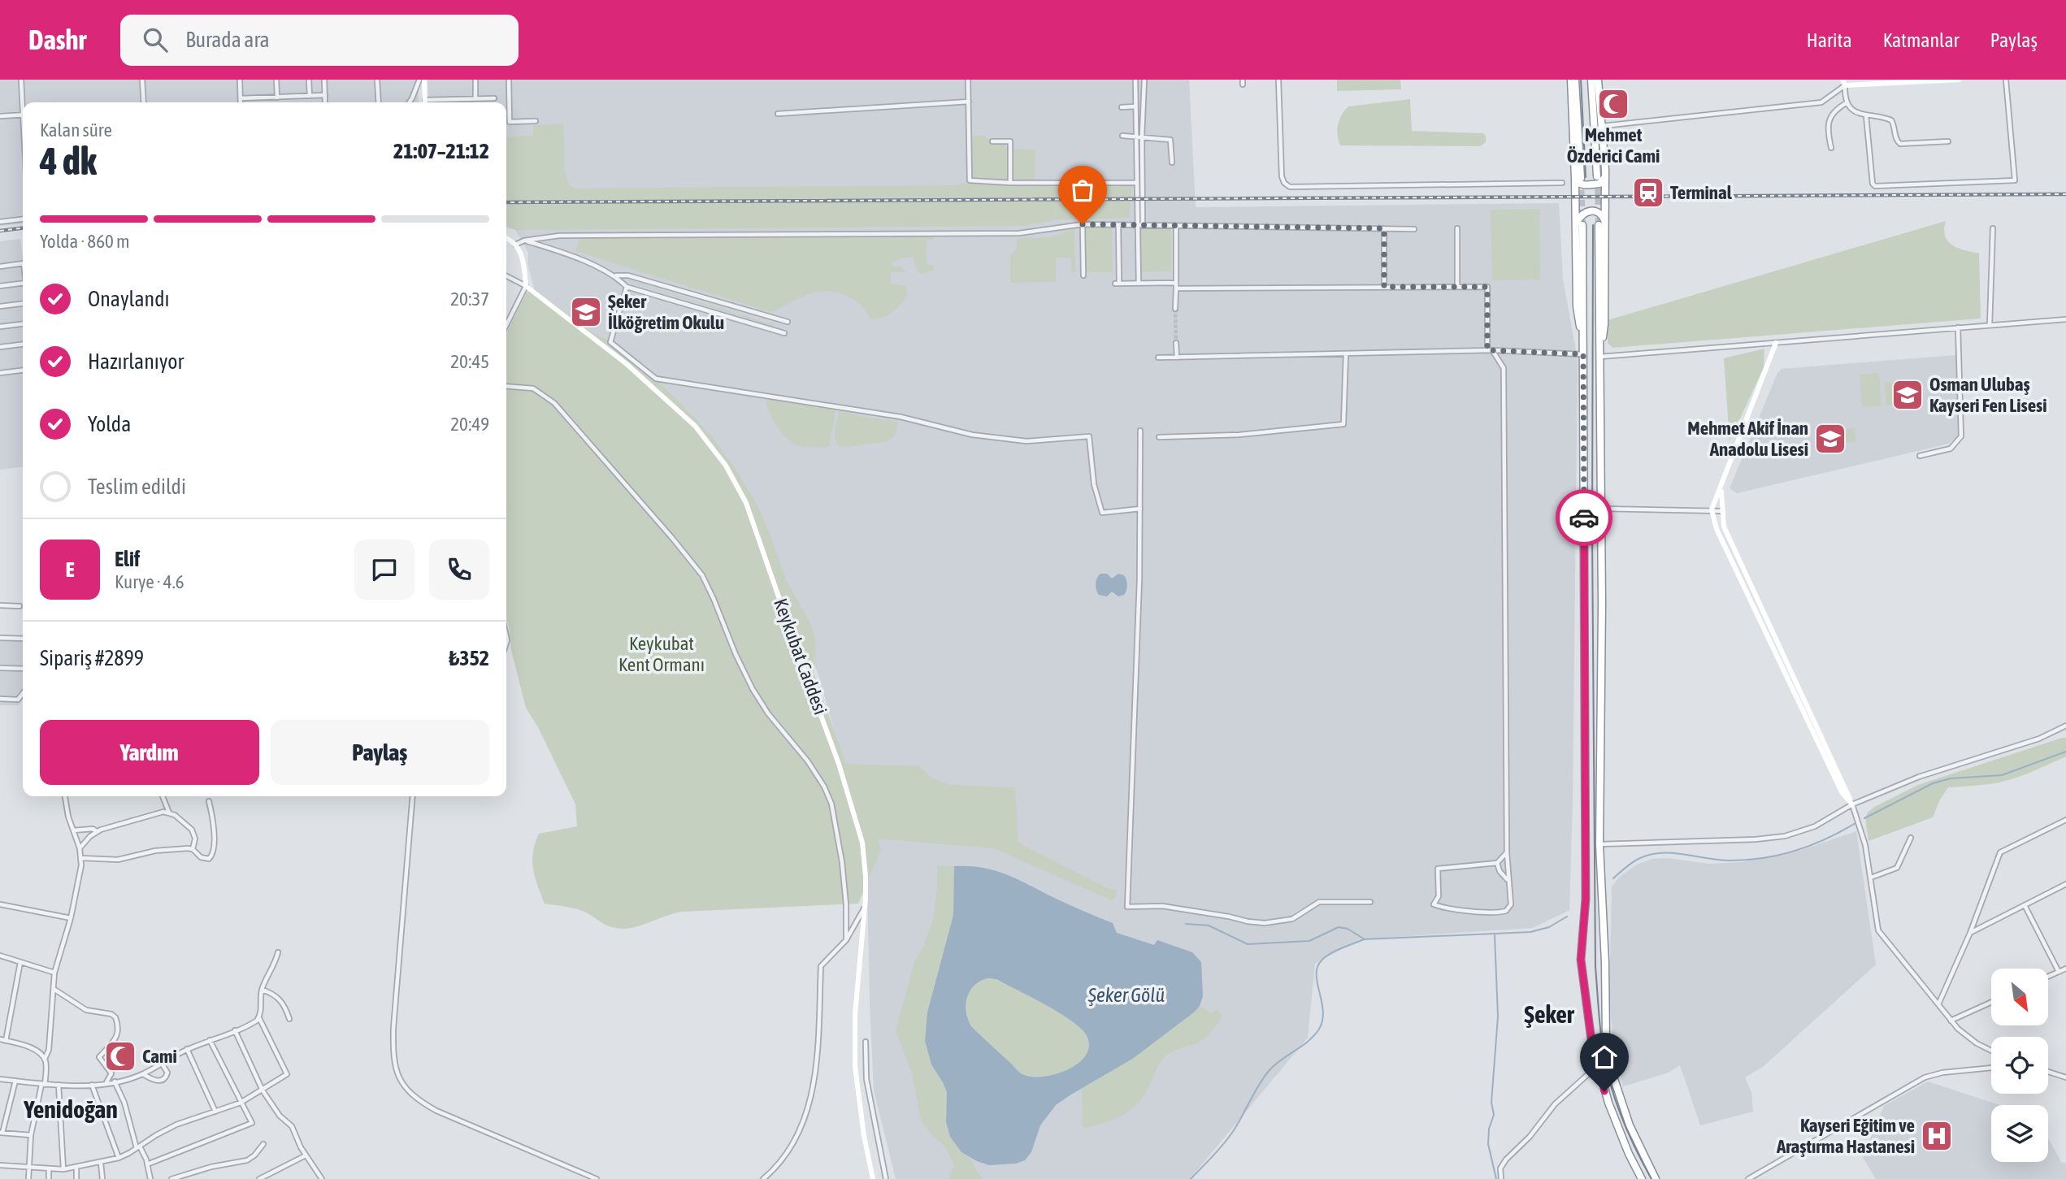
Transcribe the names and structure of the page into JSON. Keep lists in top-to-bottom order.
{
  "streets": {
    "street": ["Keykubat Caddesi"]
  },
  "districts": ["Şeker", "Yenidoğan"],
  "water": ["Şeker Gölü"],
  "parks": ["Keykubat Kent Ormanı"],
  "places": {
    "mosque": ["Mehmet Özderici Cami", "Cami"],
    "station": ["Terminal"],
    "school or university": ["Şeker İlköğretim Okulu", "Osman Ulubaş Kayseri Fen Lisesi", "Mehmet Akif İnan Anadolu Lisesi"],
    "hospital": ["Kayseri Eğitim ve Araştırma Hastanesi"]
  },
  "north": "bottom right",
  "page": {
    "header": "Dashr",
    "search": "Burada ara",
    "nav": ["Harita", "Katmanlar", "Paylaş"],
    "heading": ["4 dk", "Kalan süre", "21:07–21:12"],
    "panel": [
      "Elif",
      "Kurye · 4.6",
      "Sipariş #2899",
      "₺352"
    ],
    "bar": "Yolda · 860 m",
    "list": [
      ["Onaylandı", "20:37"],
      ["Hazırlanıyor", "20:45"],
      ["Yolda", "20:49"],
      "Teslim edildi"
    ],
    "round": "E",
    "buttons": ["Yardım", "Paylaş"]
  }
}
